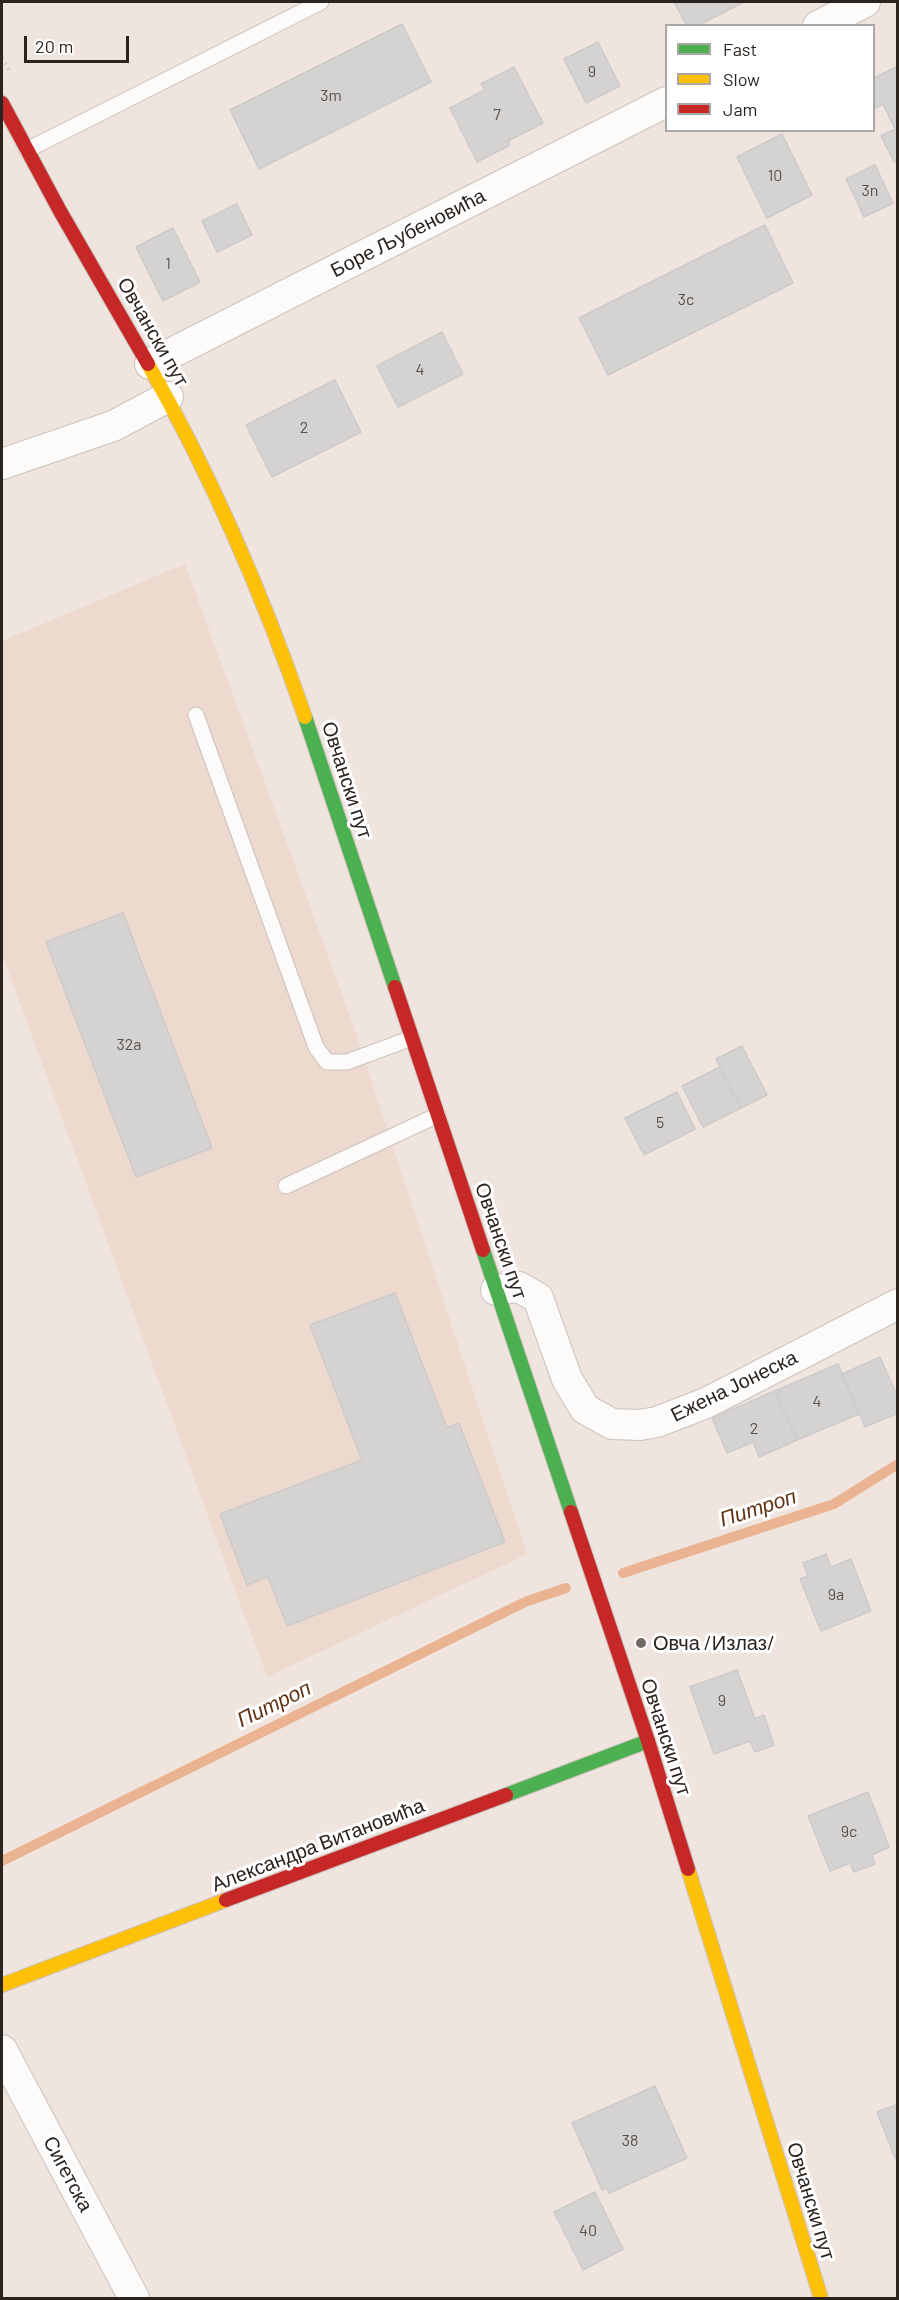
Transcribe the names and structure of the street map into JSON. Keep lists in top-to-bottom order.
{
  "streets": {
    "street": [
      "Боре Љубеновића",
      "Овчански пут",
      "Ежена Јонеска",
      "Александра Витановића",
      "Сигетска"
    ]
  },
  "crossings": [
    ["Боре Љубеновића", "Овчански пут"],
    ["Овчански пут", "Ежена Јонеска"],
    ["Овчански пут", "Александра Витановића"]
  ],
  "water": ["Питроп"],
  "places": ["Овча /Излаз/"],
  "house_numbers": [
    "9",
    "3m",
    "7",
    "10",
    "3n",
    "1",
    "3c",
    "4",
    "2",
    "32a",
    "5",
    "4",
    "2",
    "9a",
    "9",
    "9c",
    "38",
    "40"
  ],
  "legend": ["Fast", "Slow", "Jam"],
  "scale_bar": "20 m"
}
